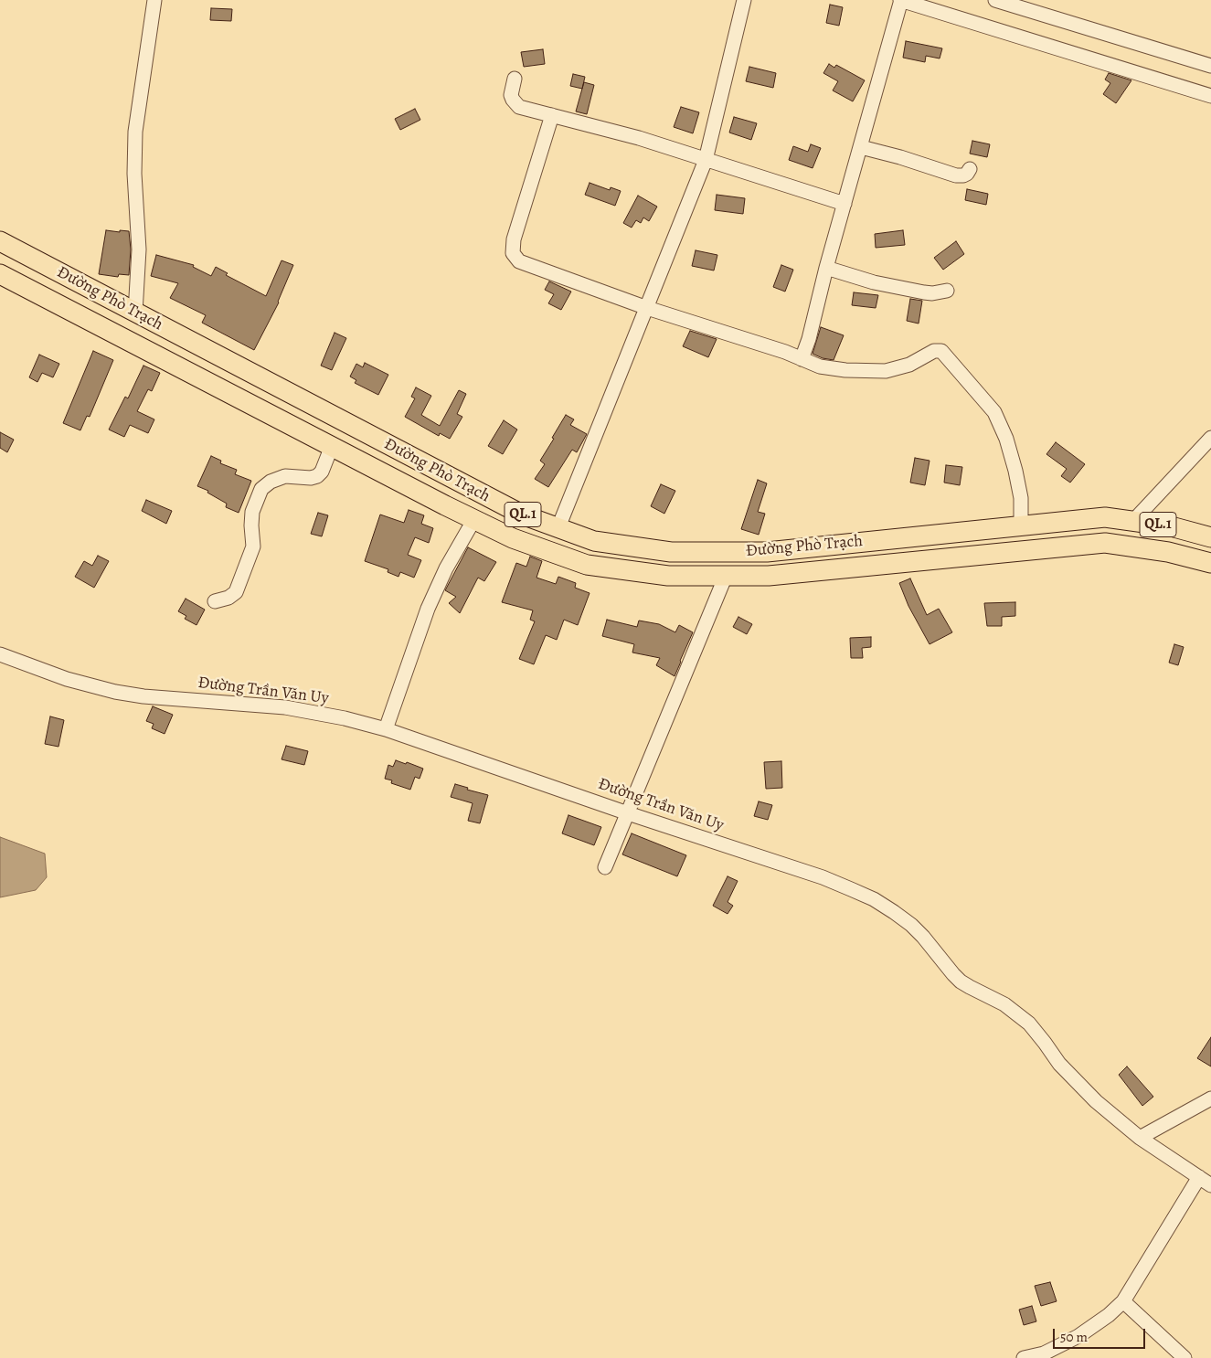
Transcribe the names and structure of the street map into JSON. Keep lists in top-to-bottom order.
{
  "streets": {
    "highway": ["Đường Phò Trạch", "QL.1"],
    "street": ["Đường Trần Văn Uy"]
  },
  "crossings": [
    ["Đường Phò Trạch", "QL.1"]
  ],
  "scale_bar": "50 m"
}
